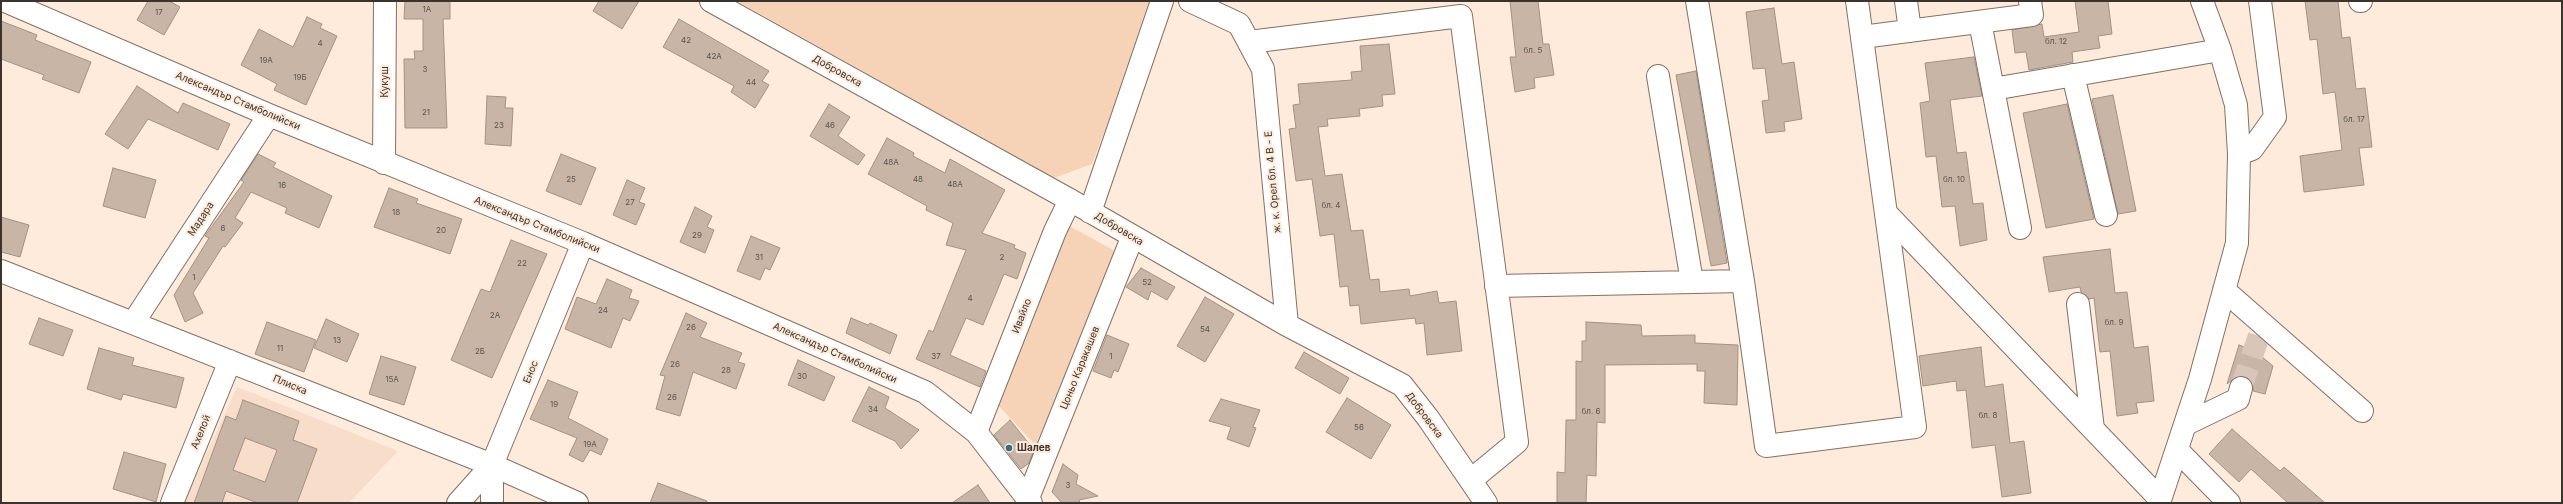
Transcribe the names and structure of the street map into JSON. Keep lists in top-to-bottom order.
{
  "streets": {
    "street": [
      "Добровска",
      "Кукуш",
      "Александър Стамболийски",
      "ж. к. Орел бл. 4 В - Е",
      "Мадара",
      "Ивайло",
      "Цоньо Каракашев",
      "Енос",
      "Плиска",
      "Ахелой"
    ]
  },
  "crossings": [
    ["Добровска", "ж. к. Орел бл. 4 В - Е"],
    ["Добровска", "Ивайло"],
    ["Добровска", "Цоньо Каракашев"],
    ["Кукуш", "Александър Стамболийски"],
    ["Александър Стамболийски", "Мадара"],
    ["Александър Стамболийски", "Ивайло"],
    ["Александър Стамболийски", "Цоньо Каракашев"],
    ["Александър Стамболийски", "Енос"],
    ["Мадара", "Плиска"],
    ["Енос", "Плиска"],
    ["Плиска", "Ахелой"]
  ],
  "places": ["Шалев"],
  "house_numbers": [
    "1А",
    "17",
    "42",
    "бл. 12",
    "4",
    "бл. 5",
    "42А",
    "19А",
    "3",
    "19Б",
    "44",
    "21",
    "бл. 17",
    "23",
    "46",
    "48А",
    "25",
    "48",
    "бл. 10",
    "48А",
    "16",
    "27",
    "бл. 4",
    "18",
    "6",
    "20",
    "29",
    "31",
    "2",
    "22",
    "1",
    "52",
    "4",
    "24",
    "2А",
    "бл. 9",
    "26",
    "54",
    "13",
    "11",
    "2Б",
    "37",
    "1",
    "26",
    "28",
    "30",
    "15А",
    "26",
    "19",
    "34",
    "бл. 6",
    "бл. 8",
    "56",
    "19А",
    "3"
  ]
}
